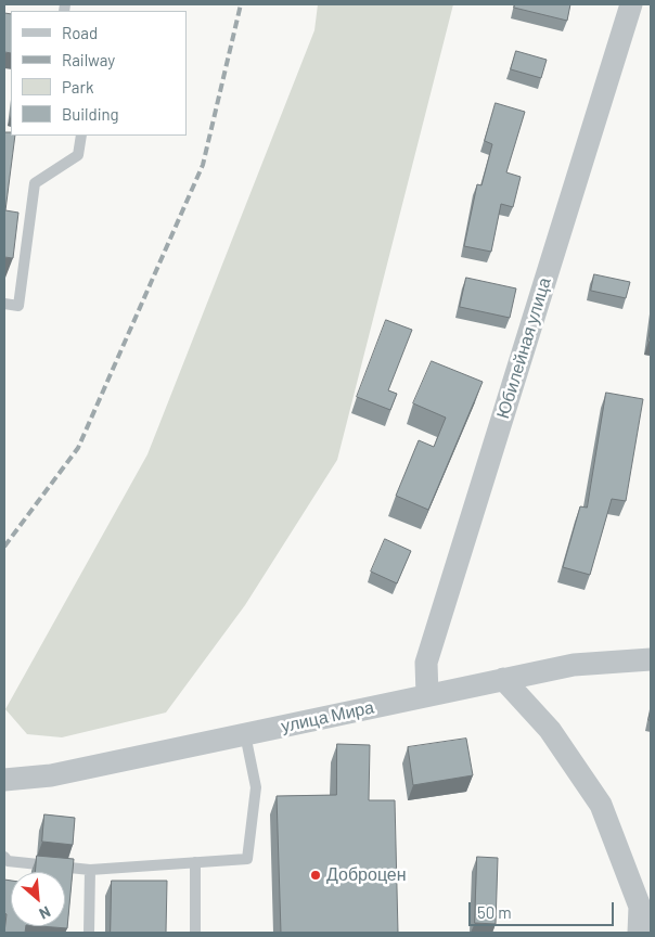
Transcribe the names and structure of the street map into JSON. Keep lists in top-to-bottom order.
{
  "streets": {
    "street": ["Юбилейная улица", "улица Мира"]
  },
  "crossings": [
    ["Юбилейная улица", "улица Мира"]
  ],
  "places": ["Доброцен"],
  "legend": [
    "Road",
    "Railway",
    "Park",
    "Building"
  ],
  "scale_bar": "50 m",
  "north": "bottom right"
}
